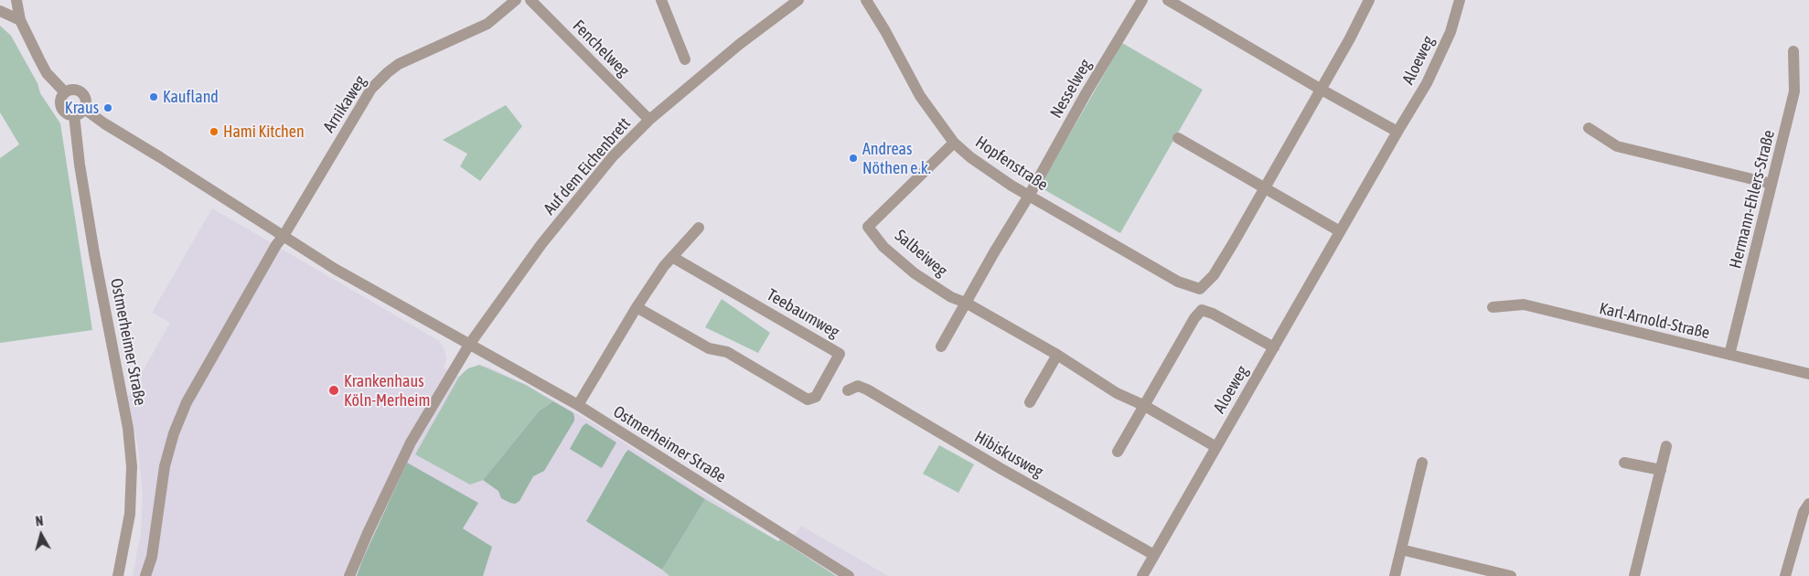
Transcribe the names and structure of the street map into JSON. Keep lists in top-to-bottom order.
{
  "streets": {
    "street": [
      "Fenchelweg",
      "Aloeweg",
      "Nesselweg",
      "Arnikaweg",
      "Hopfenstraße",
      "Auf dem Eichenbrett",
      "Hermann-Ehlers-Straße",
      "Salbeiweg",
      "Teebaumweg",
      "Karl-Arnold-Straße",
      "Ostmerheimer Straße",
      "Hibiskusweg"
    ]
  },
  "crossings": [
    ["Fenchelweg", "Auf dem Eichenbrett"],
    ["Aloeweg", "Hibiskusweg"],
    ["Nesselweg", "Hopfenstraße"],
    ["Arnikaweg", "Ostmerheimer Straße"],
    ["Hopfenstraße", "Salbeiweg"],
    ["Auf dem Eichenbrett", "Ostmerheimer Straße"],
    ["Hermann-Ehlers-Straße", "Karl-Arnold-Straße"]
  ],
  "places": [
    "Kaufland",
    "Kraus",
    "Hami Kitchen",
    "Andreas Nöthen e.k.",
    "Krankenhaus Köln-Merheim"
  ],
  "north": "top"
}
